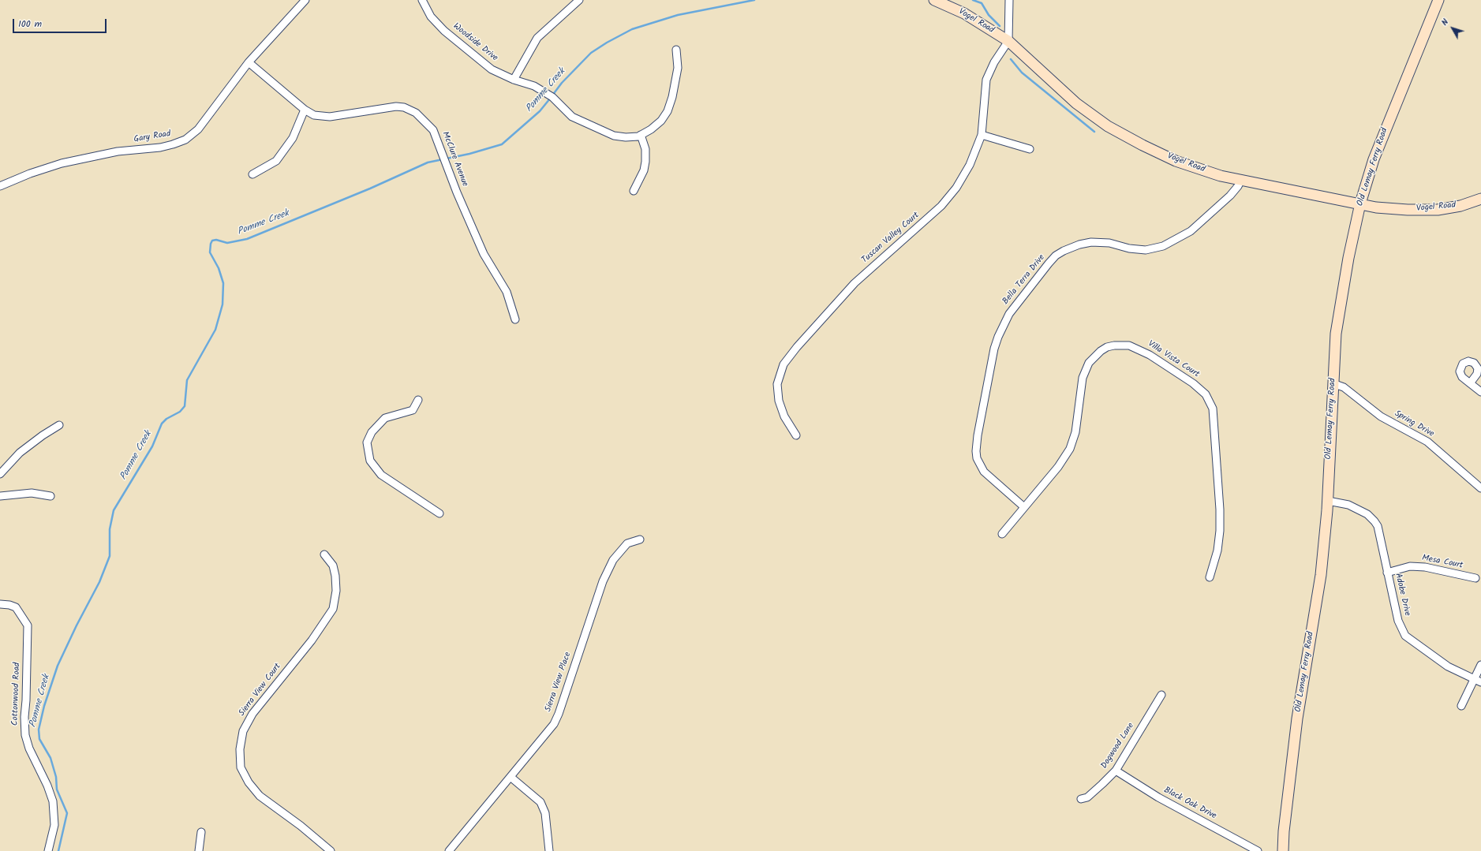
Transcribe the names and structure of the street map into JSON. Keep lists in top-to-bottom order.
{
  "streets": {
    "main road": ["Vogel Road", "Old Lemay Ferry Road"],
    "street": [
      "Woodside Drive",
      "Gary Road",
      "McClure Avenue",
      "Tuscan Valley Court",
      "Bella Terra Drive",
      "Villa Vista Court",
      "Spring Drive",
      "Mesa Court",
      "Adobe Drive",
      "Sierra View Place",
      "Sierra View Court",
      "Cottonwood Road",
      "Dogwood Lane",
      "Black Oak Drive"
    ]
  },
  "crossings": [
    ["Vogel Road", "Old Lemay Ferry Road"],
    ["Vogel Road", "Tuscan Valley Court"],
    ["Vogel Road", "Bella Terra Drive"],
    ["Gary Road", "McClure Avenue"],
    ["Old Lemay Ferry Road", "Spring Drive"],
    ["Old Lemay Ferry Road", "Adobe Drive"],
    ["Bella Terra Drive", "Villa Vista Court"],
    ["Mesa Court", "Adobe Drive"],
    ["Dogwood Lane", "Black Oak Drive"]
  ],
  "water": ["Pomme Creek"],
  "scale_bar": "100 m",
  "north": "top left"
}
